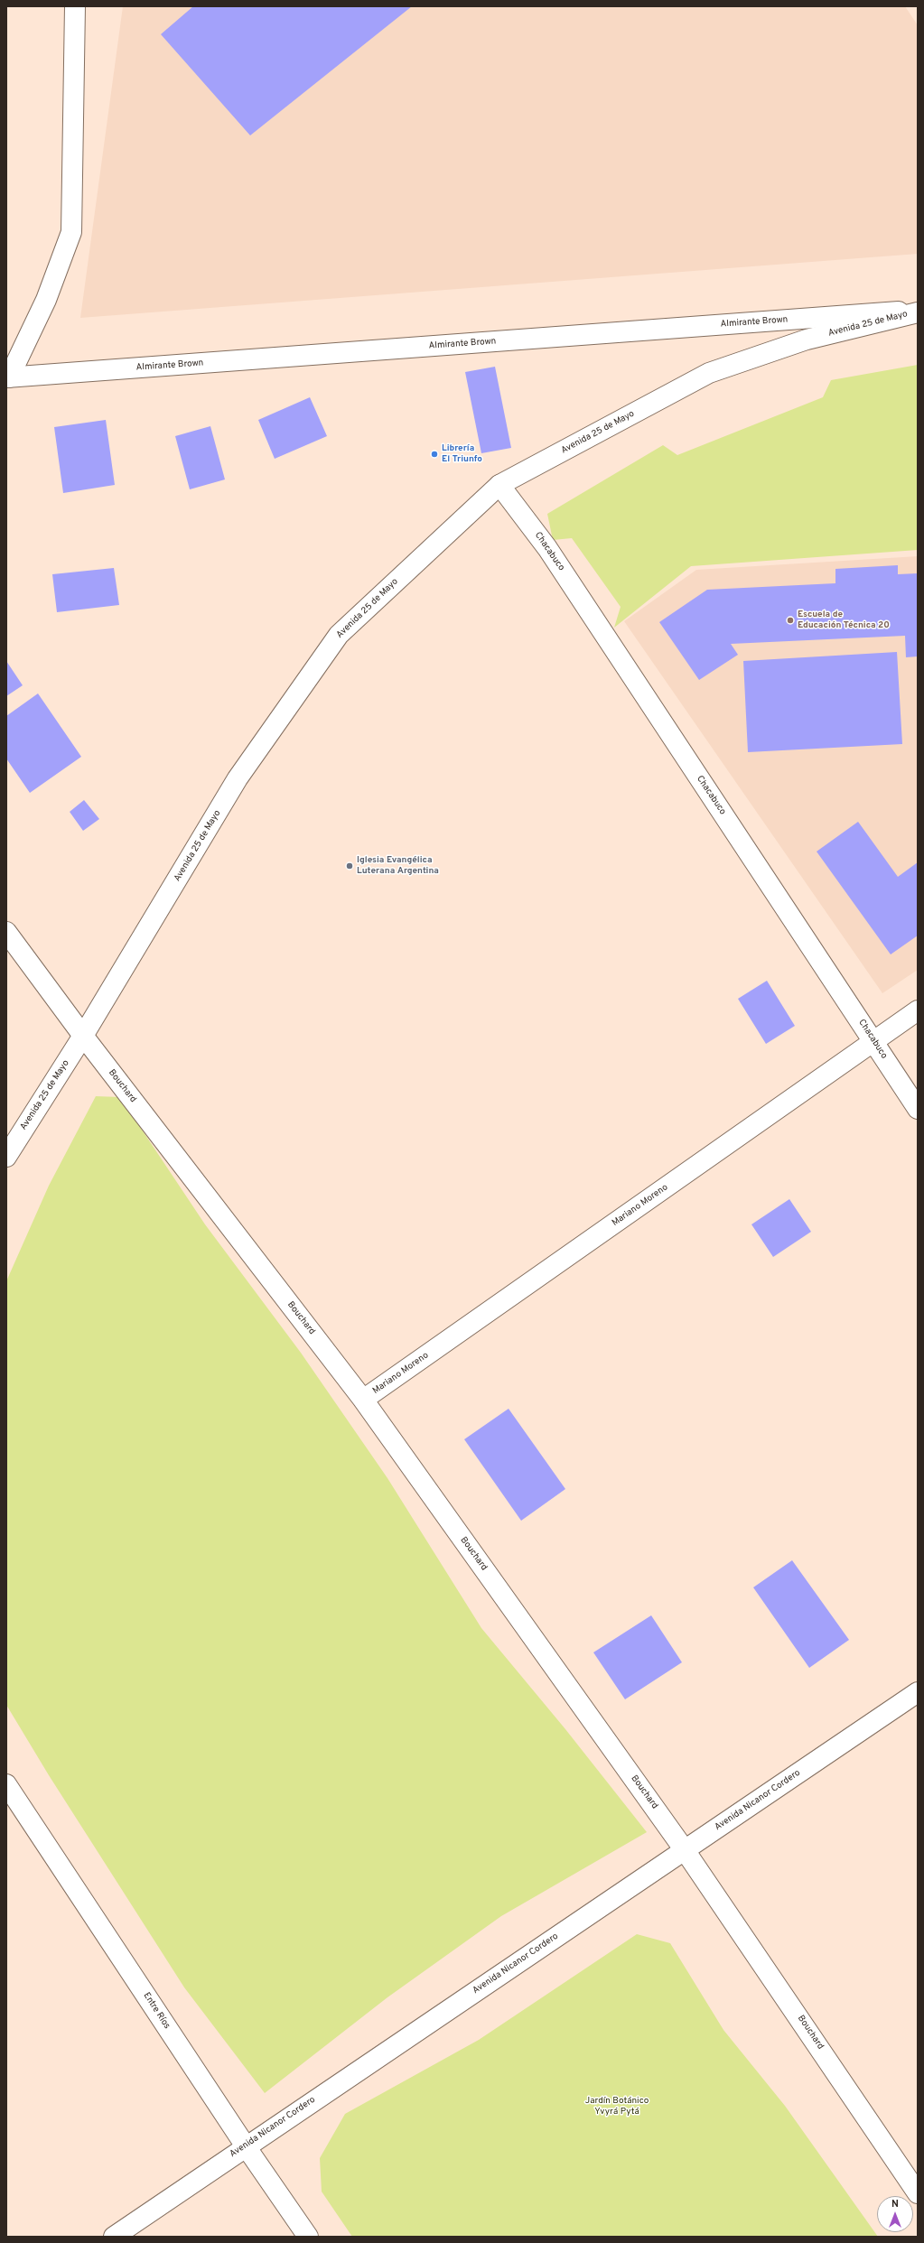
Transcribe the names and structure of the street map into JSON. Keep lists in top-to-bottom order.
{
  "streets": {
    "street": [
      "Almirante Brown",
      "Avenida 25 de Mayo",
      "Chacabuco",
      "Bouchard",
      "Mariano Moreno",
      "Avenida Nicanor Cordero",
      "Entre Ríos"
    ]
  },
  "crossings": [
    ["Almirante Brown", "Avenida 25 de Mayo"],
    ["Avenida 25 de Mayo", "Chacabuco"],
    ["Avenida 25 de Mayo", "Bouchard"],
    ["Chacabuco", "Mariano Moreno"],
    ["Bouchard", "Mariano Moreno"],
    ["Bouchard", "Avenida Nicanor Cordero"],
    ["Avenida Nicanor Cordero", "Entre Ríos"]
  ],
  "parks": ["Jardín Botánico Yvyrá Pytá"],
  "places": ["Librería El Triunfo", "Escuela de Educación Técnica 20", "Iglesia Evangélica Luterana Argentina"],
  "north": "top"
}
